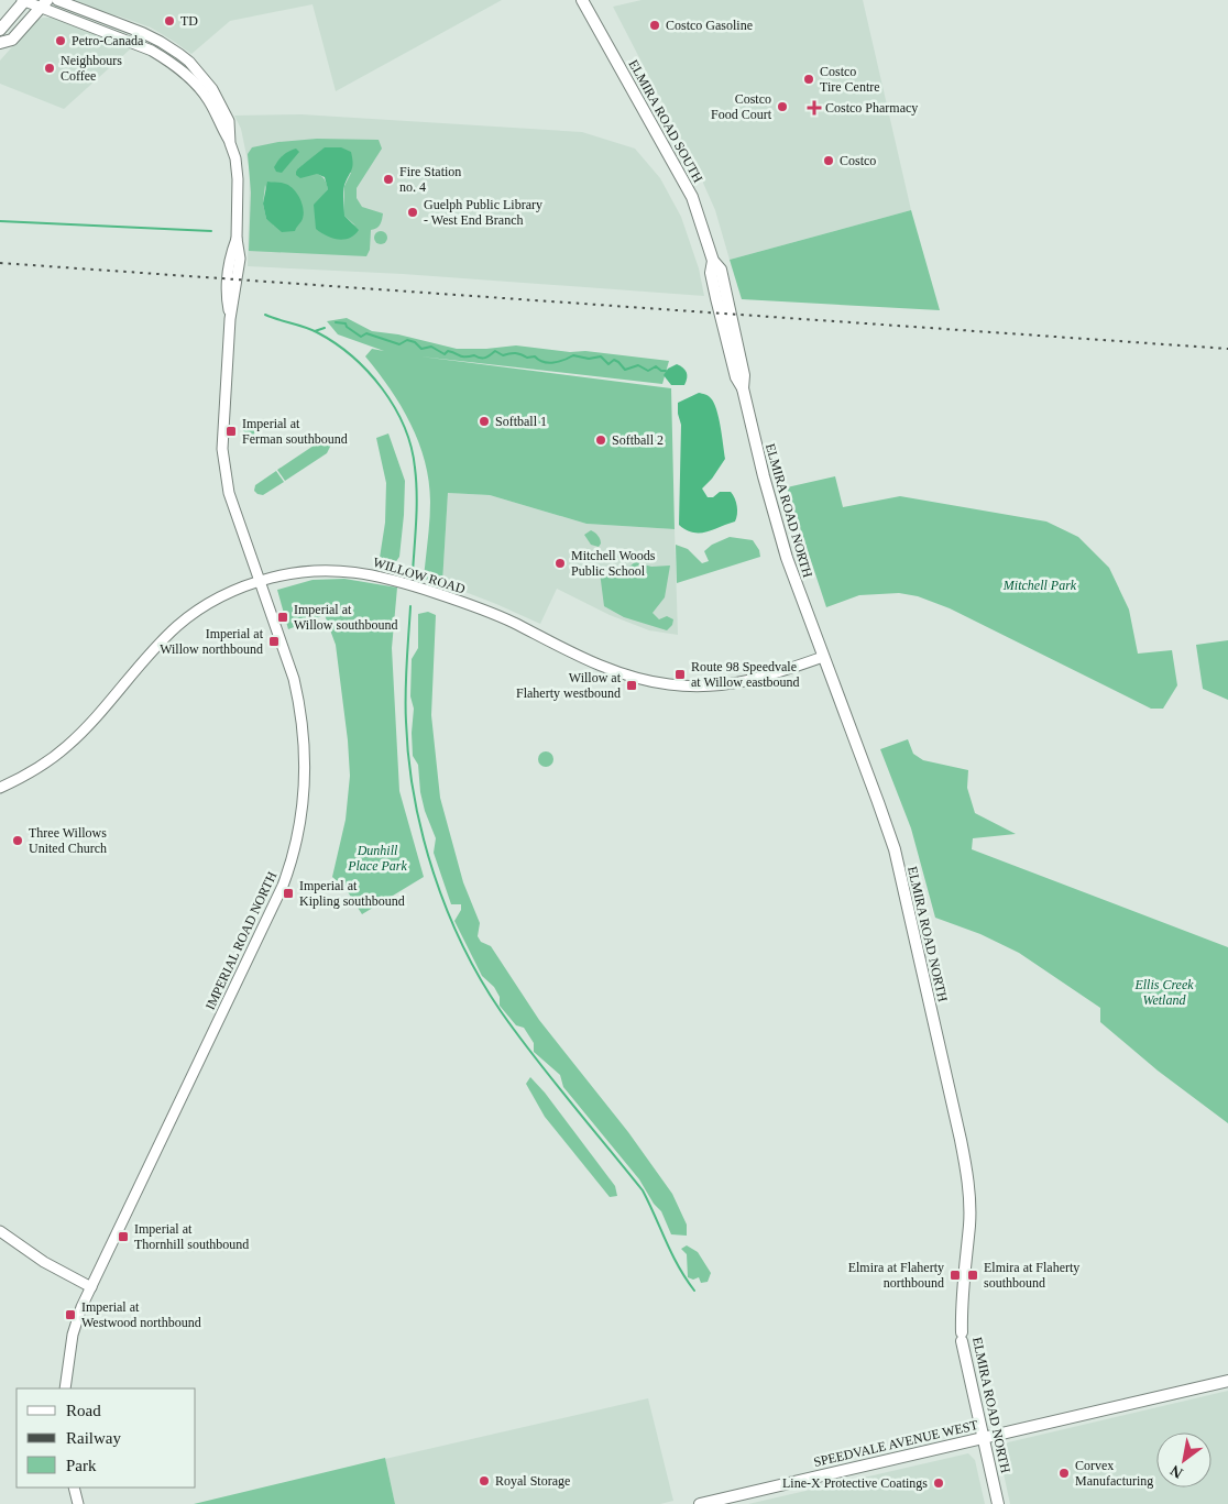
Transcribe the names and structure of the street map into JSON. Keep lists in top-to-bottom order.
{
  "streets": {
    "main road": ["ELMIRA ROAD SOUTH", "ELMIRA ROAD NORTH", "SPEEDVALE AVENUE WEST"],
    "street": ["WILLOW ROAD", "IMPERIAL ROAD NORTH"]
  },
  "crossings": [
    ["ELMIRA ROAD SOUTH", "ELMIRA ROAD NORTH"],
    ["ELMIRA ROAD NORTH", "WILLOW ROAD"],
    ["ELMIRA ROAD NORTH", "SPEEDVALE AVENUE WEST"],
    ["WILLOW ROAD", "IMPERIAL ROAD NORTH"]
  ],
  "parks": ["Mitchell Park", "Dunhill Place Park", "Ellis Creek Wetland"],
  "places": {
    "other": [
      "TD",
      "Costco Gasoline",
      "Petro-Canada",
      "Neighbours Coffee",
      "Costco Tire Centre",
      "Costco Food Court",
      "Costco",
      "Fire Station no. 4",
      "Guelph Public Library - West End Branch",
      "Softball 1",
      "Softball 2",
      "Mitchell Woods Public School",
      "Three Willows United Church",
      "Corvex Manufacturing",
      "Royal Storage",
      "Line-X Protective Coatings"
    ],
    "health": ["Costco Pharmacy"],
    "transit": [
      "Imperial at Ferman southbound",
      "Imperial at Willow southbound",
      "Imperial at Willow northbound",
      "Route 98 Speedvale at Willow eastbound",
      "Willow at Flaherty westbound",
      "Imperial at Kipling southbound",
      "Imperial at Thornhill southbound",
      "Elmira at Flaherty northbound",
      "Elmira at Flaherty southbound",
      "Imperial at Westwood northbound"
    ]
  },
  "legend": ["Road", "Railway", "Park"],
  "north": "bottom left"
}
